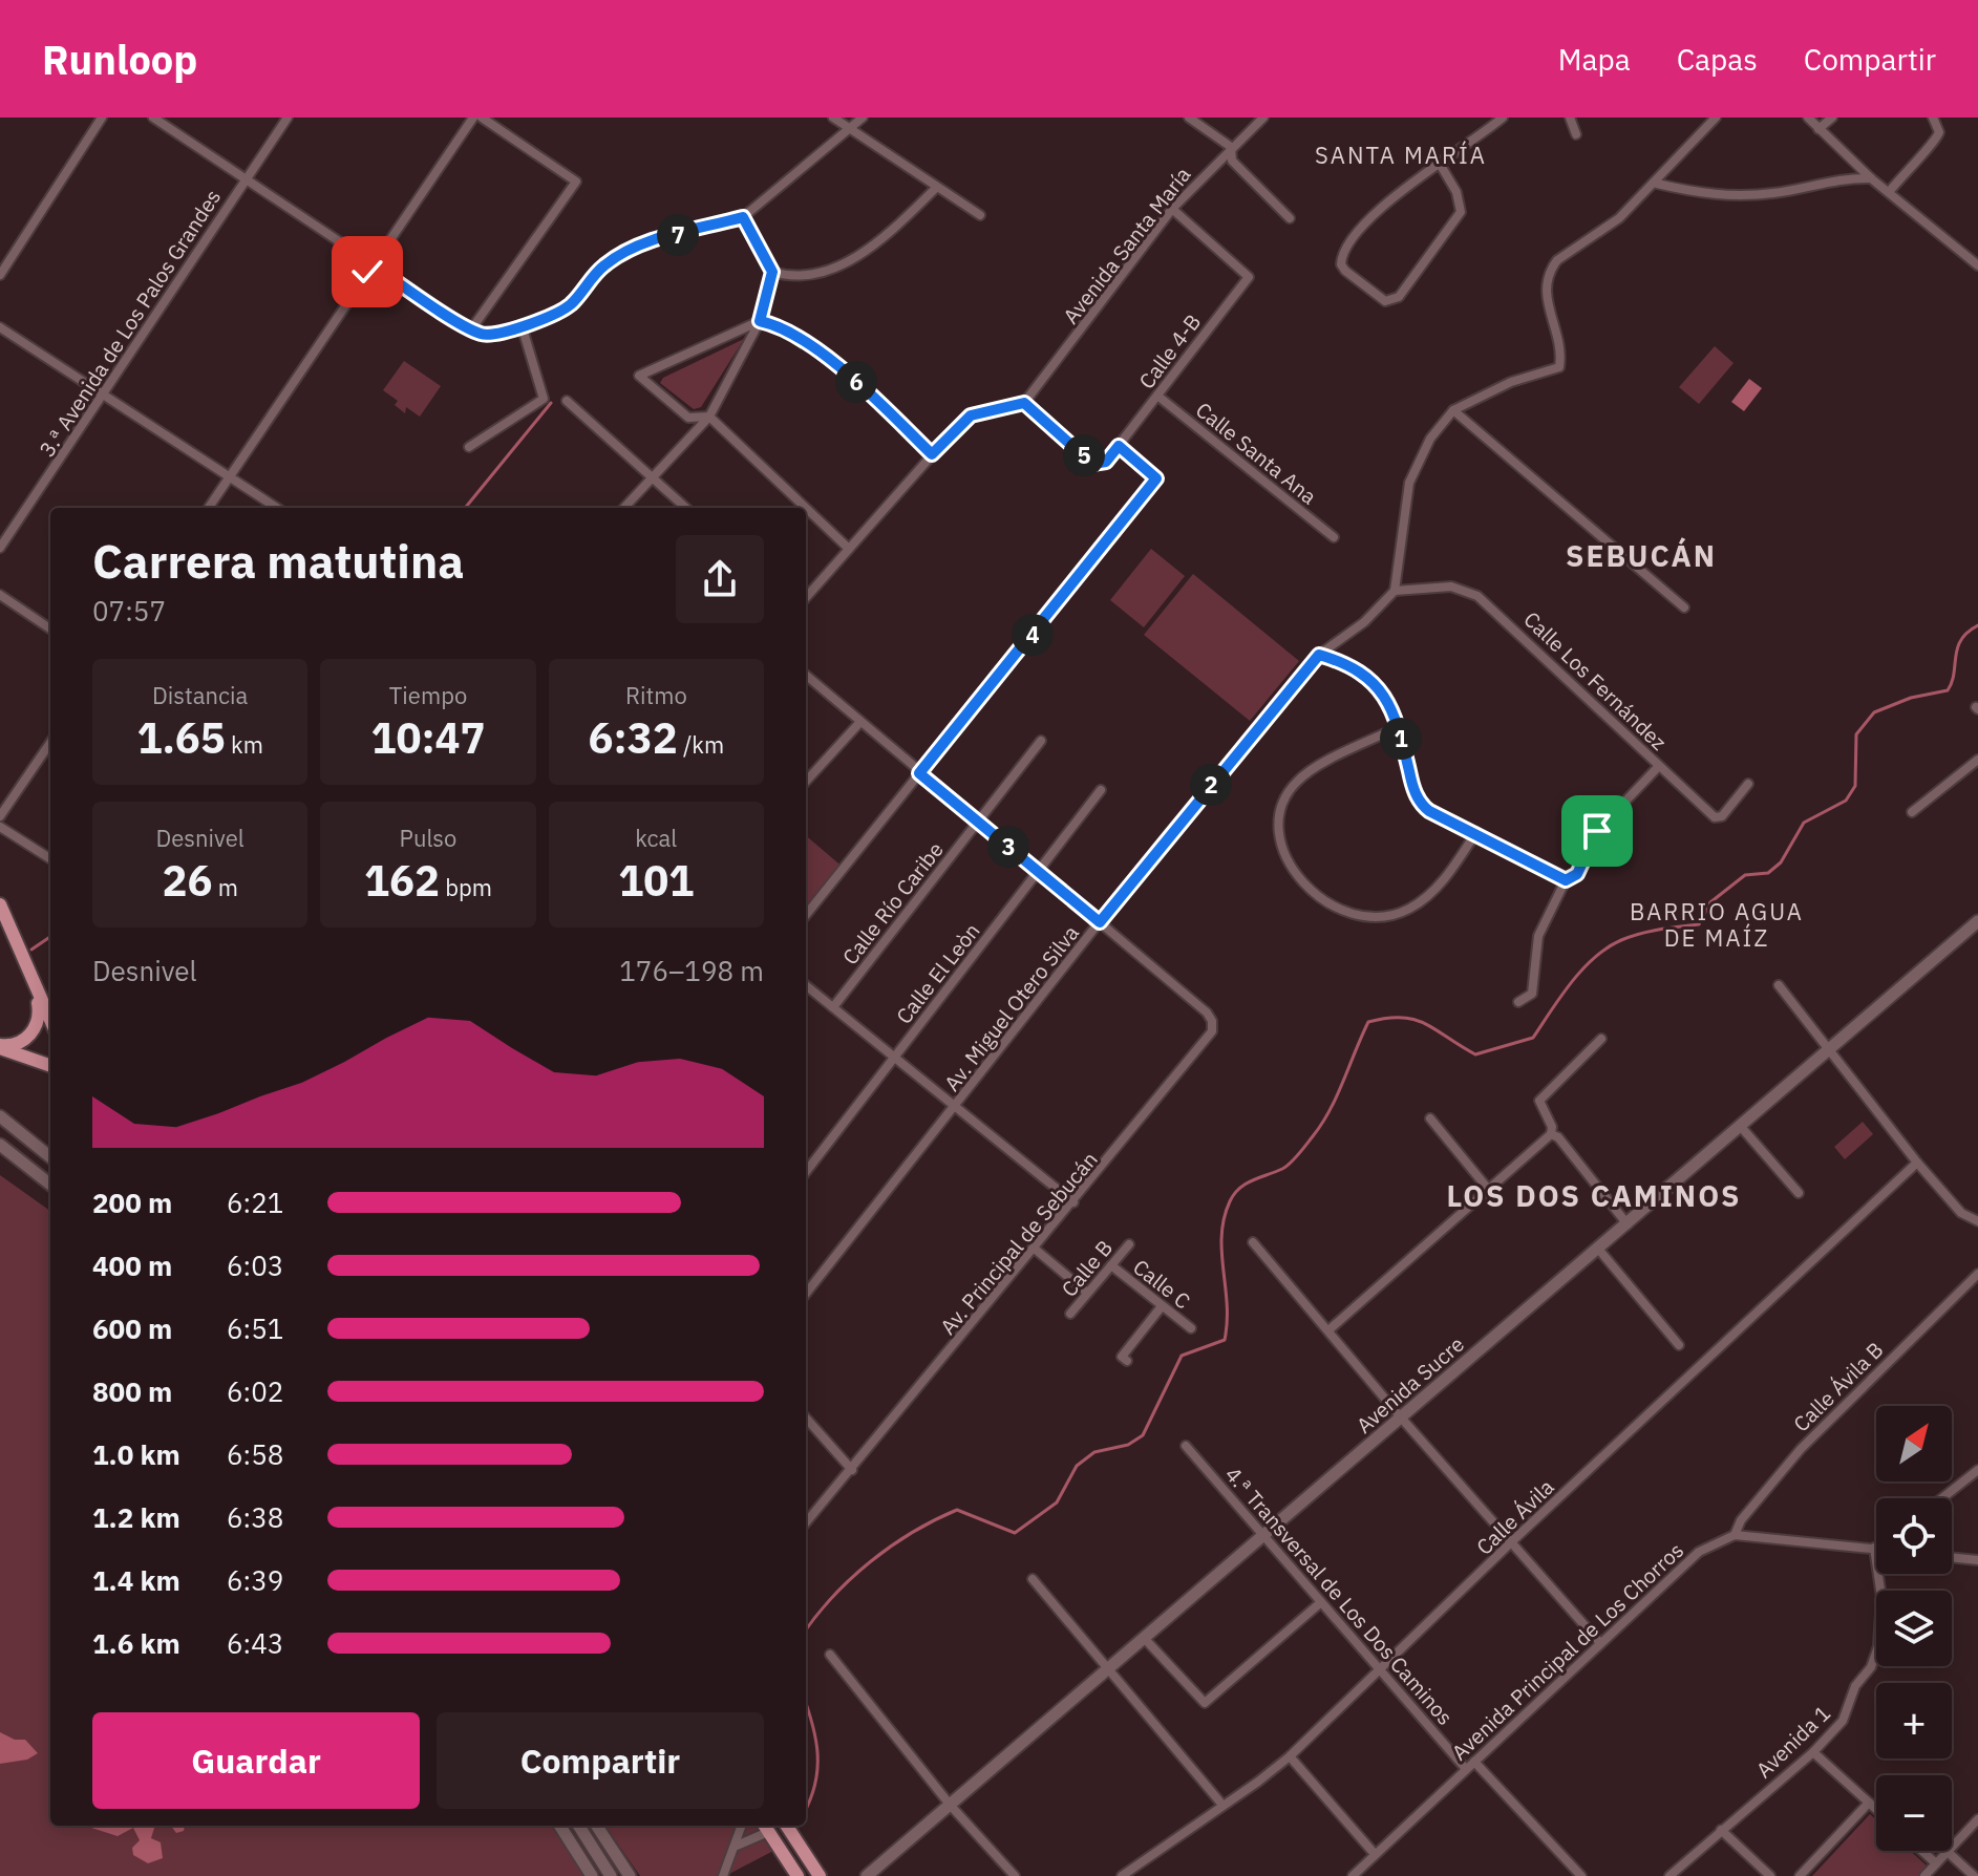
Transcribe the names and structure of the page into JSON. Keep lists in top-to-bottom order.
{
  "streets": {
    "main road": ["Avenida Sucre"],
    "street": [
      "Avenida Santa María",
      "3.ª Avenida de Los Palos Grandes",
      "Calle 4-B",
      "Calle Santa Ana",
      "Calle Los Fernández",
      "Calle Río Caribe",
      "Calle El Leòn",
      "Av. Miguel Otero Silva",
      "Av. Principal de Sebucán",
      "Calle B",
      "Calle C",
      "Calle Ávila B",
      "Calle Ávila",
      "4.ª Transversal de Los Dos Caminos",
      "Avenida Principal de Los Chorros",
      "Avenida 1"
    ]
  },
  "crossings": [
    ["Avenida Santa María", "Calle 4-B"],
    ["Calle 4-B", "Calle Santa Ana"],
    ["Calle Los Fernández", "Av. Miguel Otero Silva"],
    ["Av. Miguel Otero Silva", "Av. Principal de Sebucán"],
    ["Calle B", "Calle C"],
    ["Avenida Sucre", "4.ª Transversal de Los Dos Caminos"],
    ["Calle Ávila B", "Avenida Principal de Los Chorros"],
    ["Calle Ávila", "4.ª Transversal de Los Dos Caminos"],
    ["4.ª Transversal de Los Dos Caminos", "Avenida Principal de Los Chorros"]
  ],
  "districts": [
    "SANTA MARÍA",
    "SEBUCÁN",
    "BARRIO AGUA DE MAÍZ",
    "LOS DOS CAMINOS"
  ],
  "north": "top right",
  "page": {
    "header": "Runloop",
    "nav": ["Mapa", "Capas", "Compartir"],
    "pins": [
      "7",
      "6",
      "5",
      "4",
      "1",
      "2",
      "3"
    ],
    "heading": ["Carrera matutina", "07:57"],
    "stats": [
      ["Distancia", "1.65 km"],
      ["Tiempo", "10:47"],
      ["Ritmo", "6:32 /km"],
      ["Desnivel", "26 m"],
      ["Pulso", "162 bpm"],
      ["kcal", "101"]
    ],
    "chart": ["Desnivel", "176–198 m"],
    "list": [
      {
        "name": "200 m",
        "note": "6:21"
      },
      {
        "name": "400 m",
        "note": "6:03"
      },
      {
        "name": "600 m",
        "note": "6:51"
      },
      {
        "name": "800 m",
        "note": "6:02"
      },
      {
        "name": "1.0 km",
        "note": "6:58"
      },
      {
        "name": "1.2 km",
        "note": "6:38"
      },
      {
        "name": "1.4 km",
        "note": "6:39"
      },
      {
        "name": "1.6 km",
        "note": "6:43"
      }
    ],
    "map_buttons": ["+", "−"],
    "buttons": ["Guardar", "Compartir"]
  }
}
